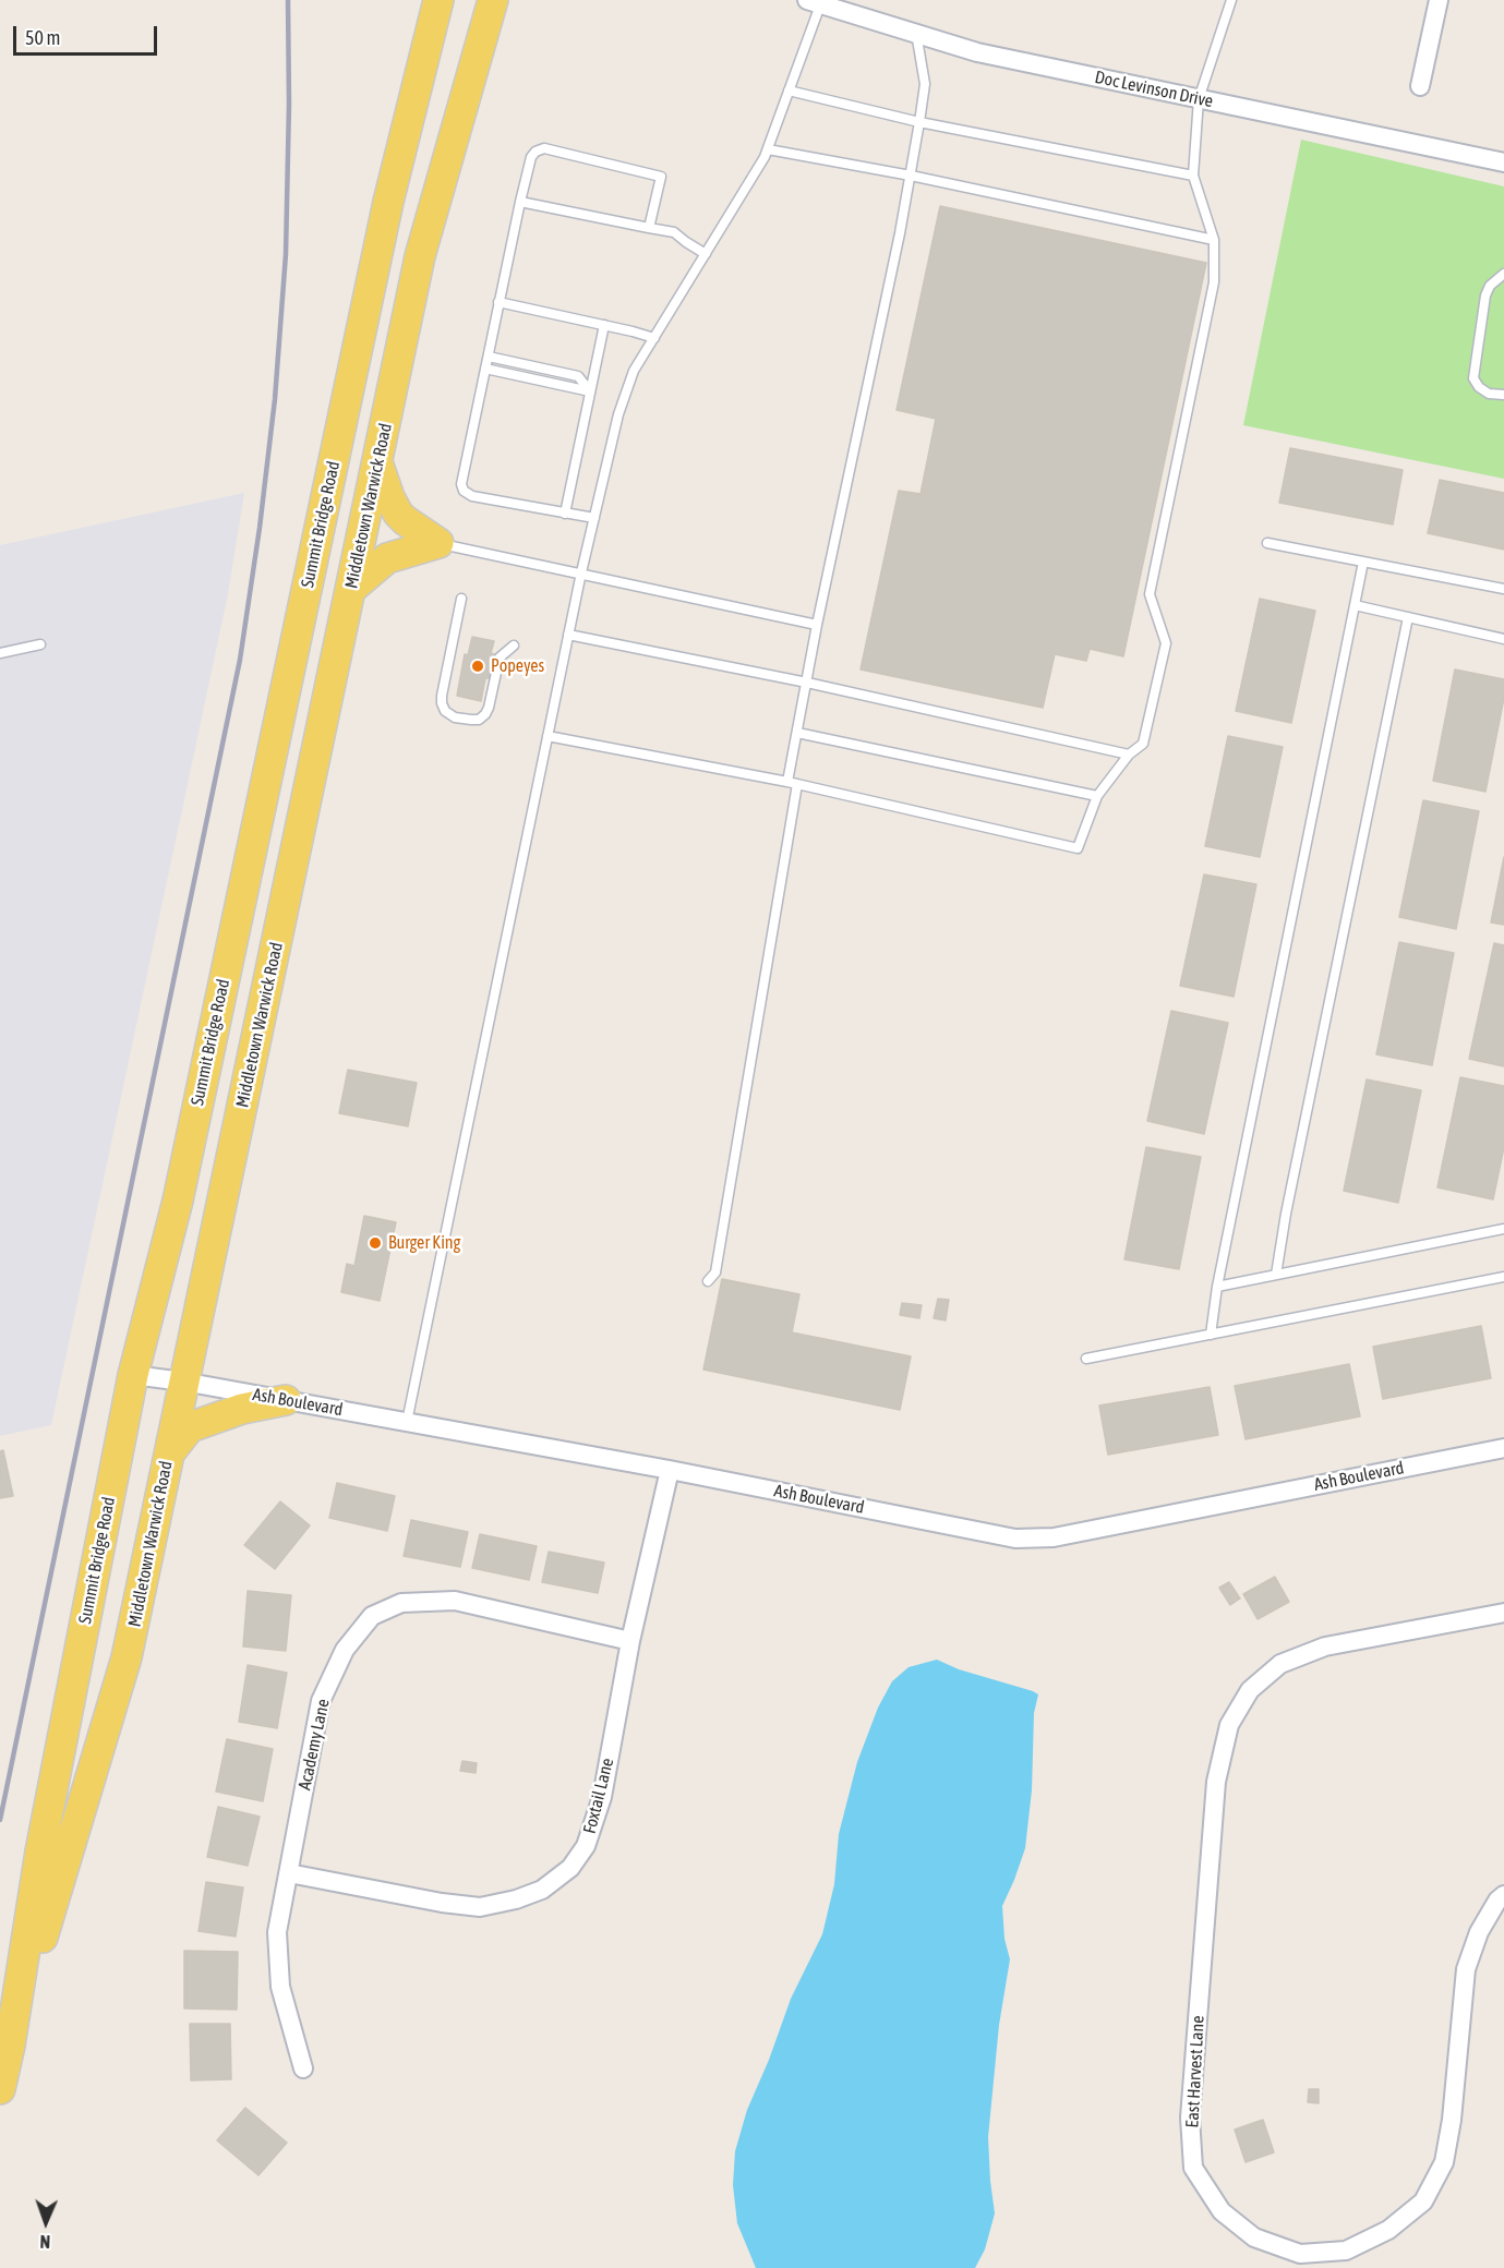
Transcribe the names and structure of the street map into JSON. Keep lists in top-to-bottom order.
{
  "streets": {
    "main road": ["Middletown Warwick Road", "Summit Bridge Road"],
    "street": [
      "Doc Levinson Drive",
      "Ash Boulevard",
      "Academy Lane",
      "Foxtail Lane",
      "East Harvest Lane"
    ]
  },
  "crossings": [
    ["Middletown Warwick Road", "Summit Bridge Road"],
    ["Middletown Warwick Road", "Ash Boulevard"],
    ["Summit Bridge Road", "Ash Boulevard"],
    ["Ash Boulevard", "Foxtail Lane"],
    ["Academy Lane", "Foxtail Lane"]
  ],
  "places": ["Popeyes", "Burger King"],
  "scale_bar": "50 m",
  "north": "bottom"
}
